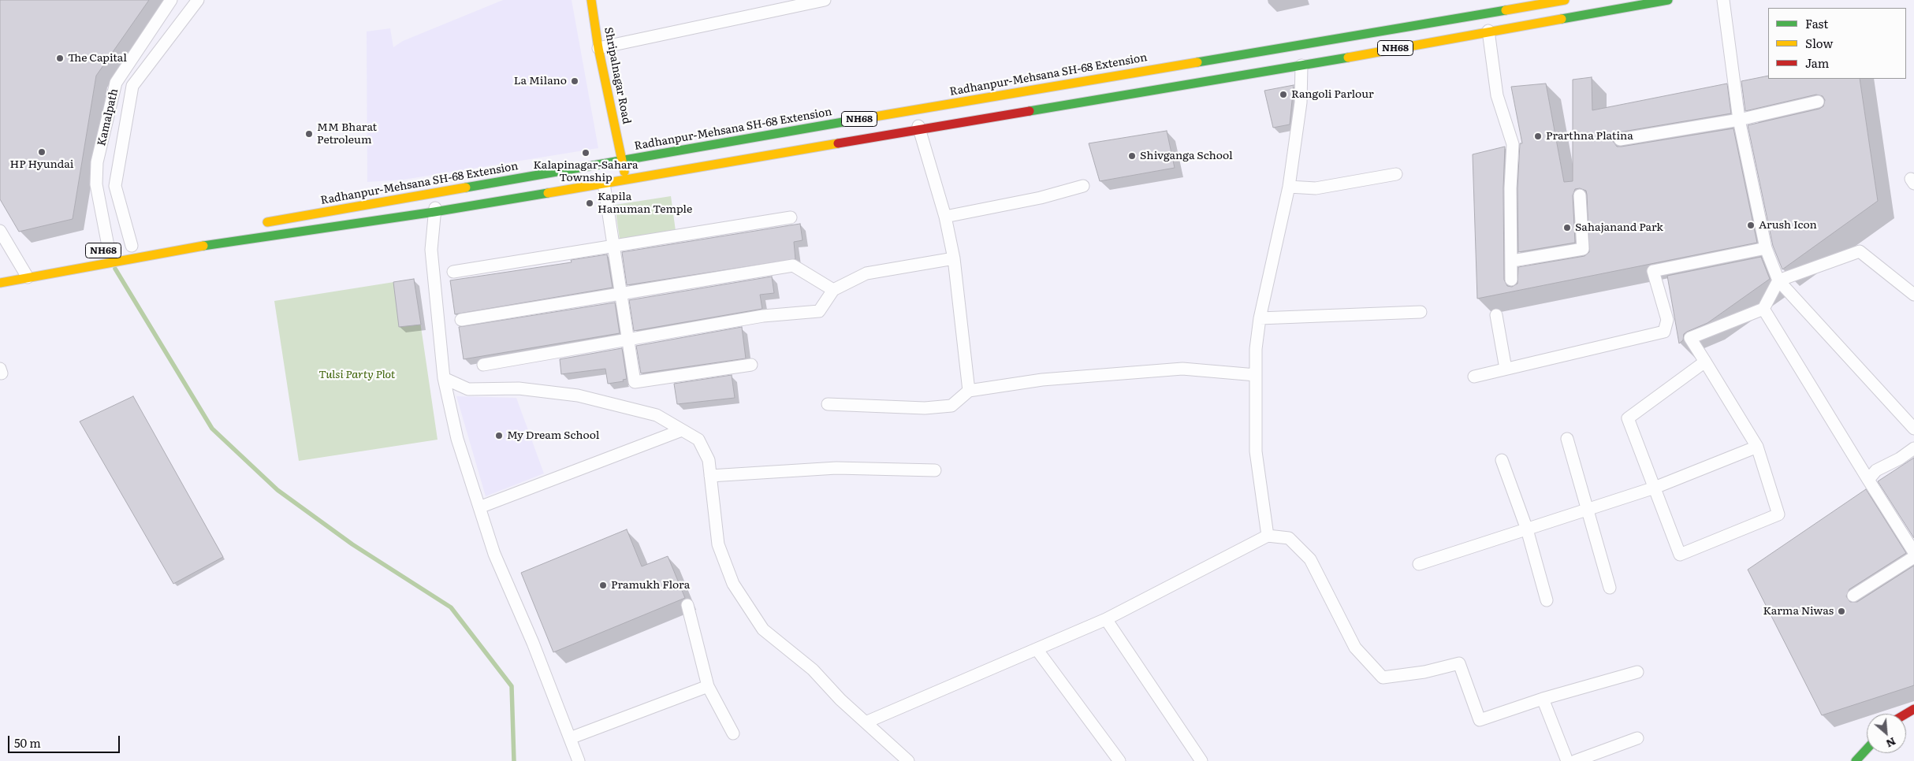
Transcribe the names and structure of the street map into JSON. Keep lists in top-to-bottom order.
{
  "streets": {
    "main road": ["NH68", "Radhanpur-Mehsana SH-68 Extension", "Shripalnagar Road"],
    "street": ["Kamalpath"]
  },
  "crossings": [
    ["NH68", "Shripalnagar Road"],
    ["Radhanpur-Mehsana SH-68 Extension", "Shripalnagar Road"]
  ],
  "parks": ["Tulsi Party Plot"],
  "places": [
    "The Capital",
    "La Milano",
    "Rangoli Parlour",
    "MM Bharat Petroleum",
    "Prarthna Platina",
    "HP Hyundai",
    "Kalapinagar-Sahara Township",
    "Shivganga School",
    "Kapila Hanuman Temple",
    "Arush Icon",
    "Sahajanand Park",
    "My Dream School",
    "Pramukh Flora",
    "Karma Niwas"
  ],
  "legend": ["Fast", "Slow", "Jam"],
  "scale_bar": "50 m",
  "north": "bottom right"
}
